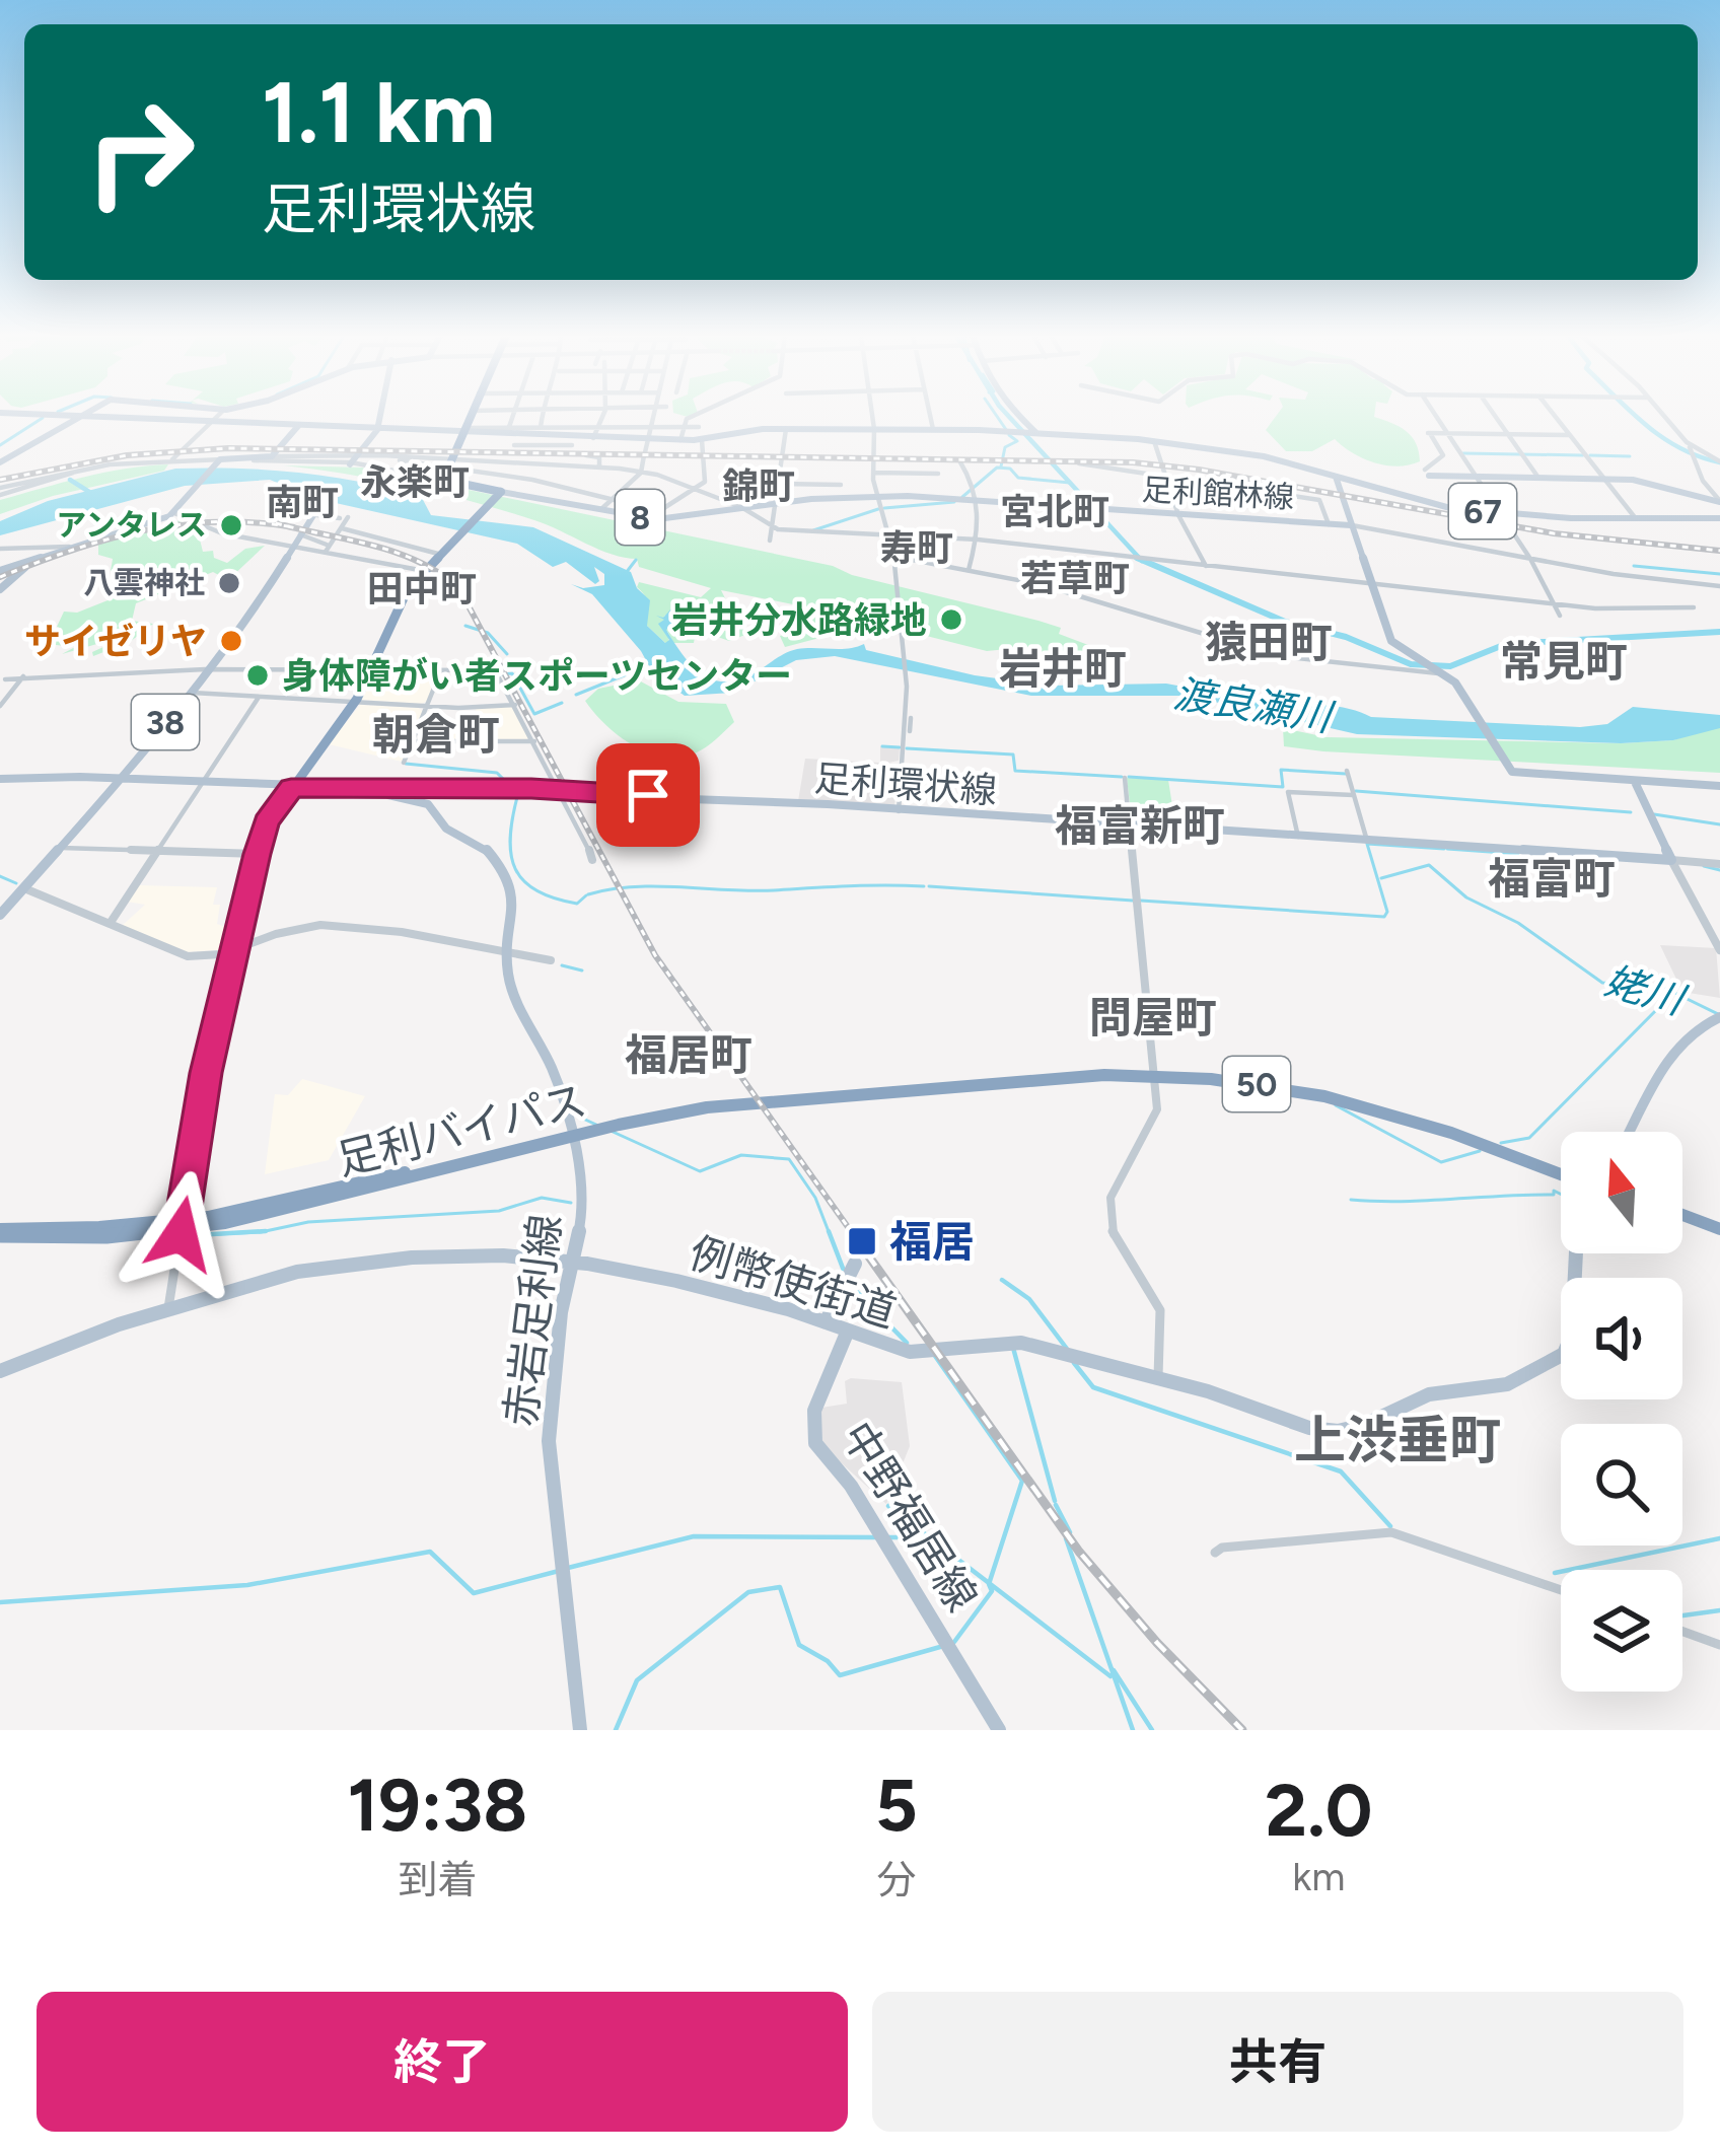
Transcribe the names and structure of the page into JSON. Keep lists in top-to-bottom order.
{
  "streets": {
    "highway": ["50", "足利バイパス"],
    "main road": [
      "足利館林線",
      "67",
      "8",
      "38",
      "足利環状線",
      "例幣使街道",
      "赤岩足利線",
      "中野福居線"
    ]
  },
  "crossings": [
    ["38", "足利環状線"],
    ["足利環状線", "赤岩足利線"],
    ["50", "足利バイパス"],
    ["例幣使街道", "赤岩足利線"],
    ["例幣使街道", "中野福居線"]
  ],
  "districts": [
    "永楽町",
    "錦町",
    "南町",
    "宮北町",
    "寿町",
    "若草町",
    "田中町",
    "猿田町",
    "常見町",
    "岩井町",
    "朝倉町",
    "福富新町",
    "福富町",
    "問屋町",
    "福居町",
    "上渋垂町"
  ],
  "water": ["渡良瀬川", "姥川"],
  "places": {
    "other": [
      "アンタレス",
      "八雲神社",
      "岩井分水路緑地",
      "サイゼリヤ",
      "身体障がい者スポーツセンター"
    ],
    "transit": ["福居"]
  },
  "north": "top",
  "page": {
    "turn": ["1.1 km", "足利環状線"],
    "eta": [
      "19:38",
      "到着",
      "5",
      "分",
      "2.0",
      "km"
    ],
    "buttons": ["終了", "共有"]
  }
}
